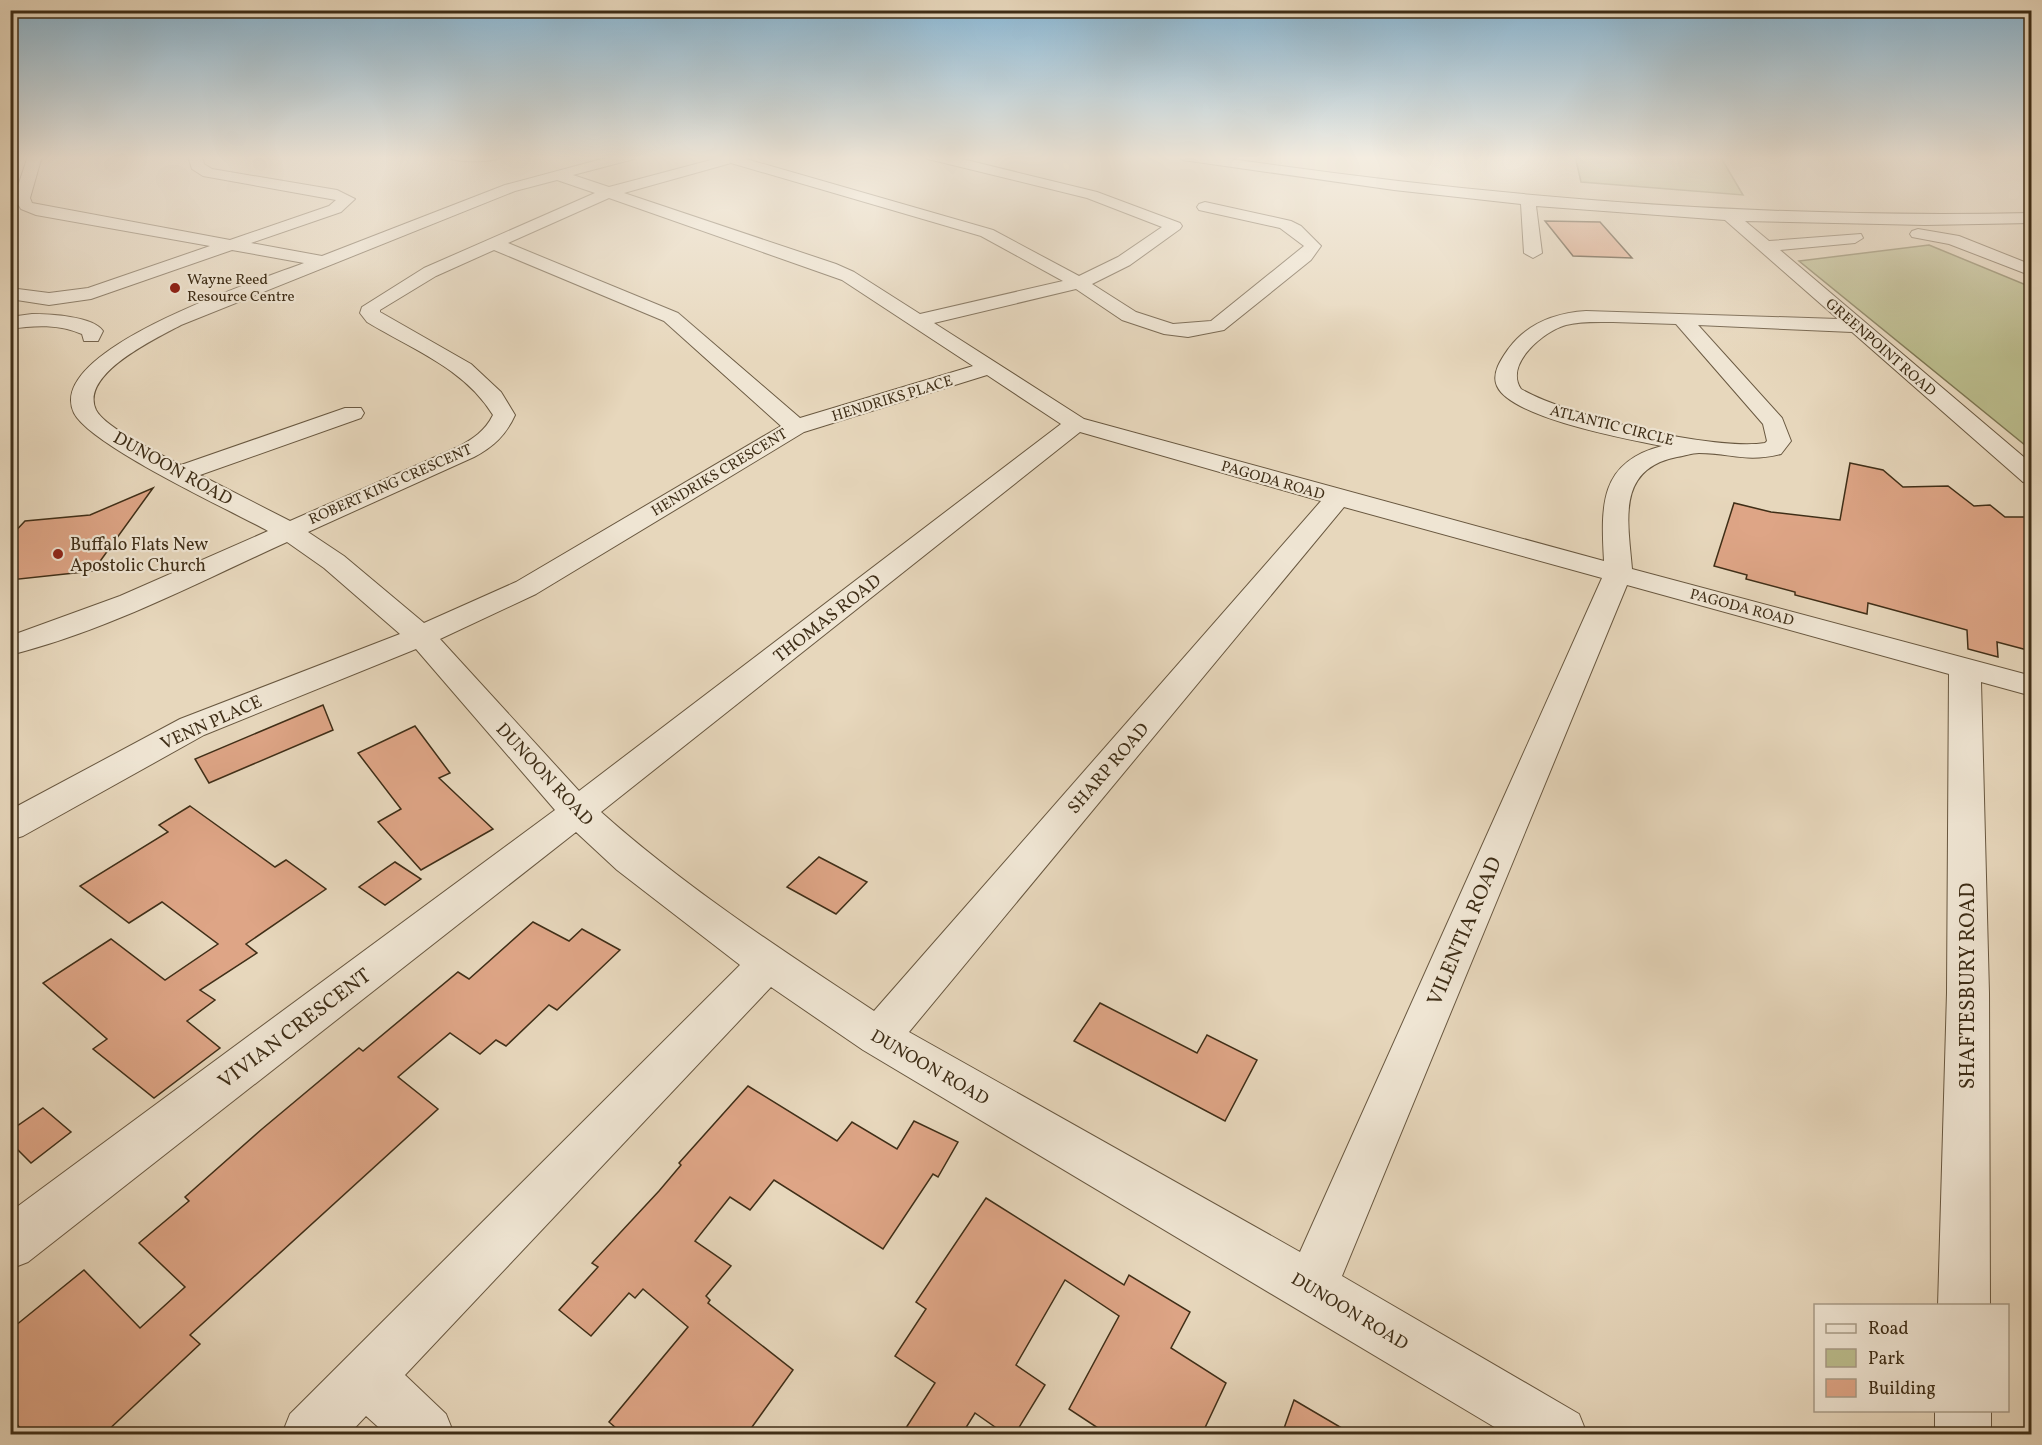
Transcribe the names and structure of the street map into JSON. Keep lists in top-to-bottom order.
{
  "streets": {
    "street": [
      "GREENPOINT ROAD",
      "HENDRIKS PLACE",
      "ATLANTIC CIRCLE",
      "DUNOON ROAD",
      "HENDRIKS CRESCENT",
      "PAGODA ROAD",
      "ROBERT KING CRESCENT",
      "THOMAS ROAD",
      "VENN PLACE",
      "SHARP ROAD",
      "VILENTIA ROAD",
      "SHAFTESBURY ROAD",
      "VIVIAN CRESCENT"
    ]
  },
  "crossings": [
    ["GREENPOINT ROAD", "ATLANTIC CIRCLE"],
    ["HENDRIKS PLACE", "HENDRIKS CRESCENT"],
    ["HENDRIKS PLACE", "PAGODA ROAD"],
    ["DUNOON ROAD", "HENDRIKS CRESCENT"],
    ["DUNOON ROAD", "ROBERT KING CRESCENT"],
    ["DUNOON ROAD", "THOMAS ROAD"],
    ["DUNOON ROAD", "VENN PLACE"],
    ["DUNOON ROAD", "SHARP ROAD"],
    ["DUNOON ROAD", "VILENTIA ROAD"],
    ["DUNOON ROAD", "VIVIAN CRESCENT"],
    ["HENDRIKS CRESCENT", "ROBERT KING CRESCENT"],
    ["HENDRIKS CRESCENT", "VENN PLACE"],
    ["PAGODA ROAD", "THOMAS ROAD"],
    ["PAGODA ROAD", "SHARP ROAD"],
    ["PAGODA ROAD", "VILENTIA ROAD"],
    ["PAGODA ROAD", "SHAFTESBURY ROAD"],
    ["THOMAS ROAD", "VIVIAN CRESCENT"]
  ],
  "places": ["Wayne Reed Resource Centre", "Buffalo Flats New Apostolic Church"],
  "legend": ["Road", "Park", "Building"]
}
